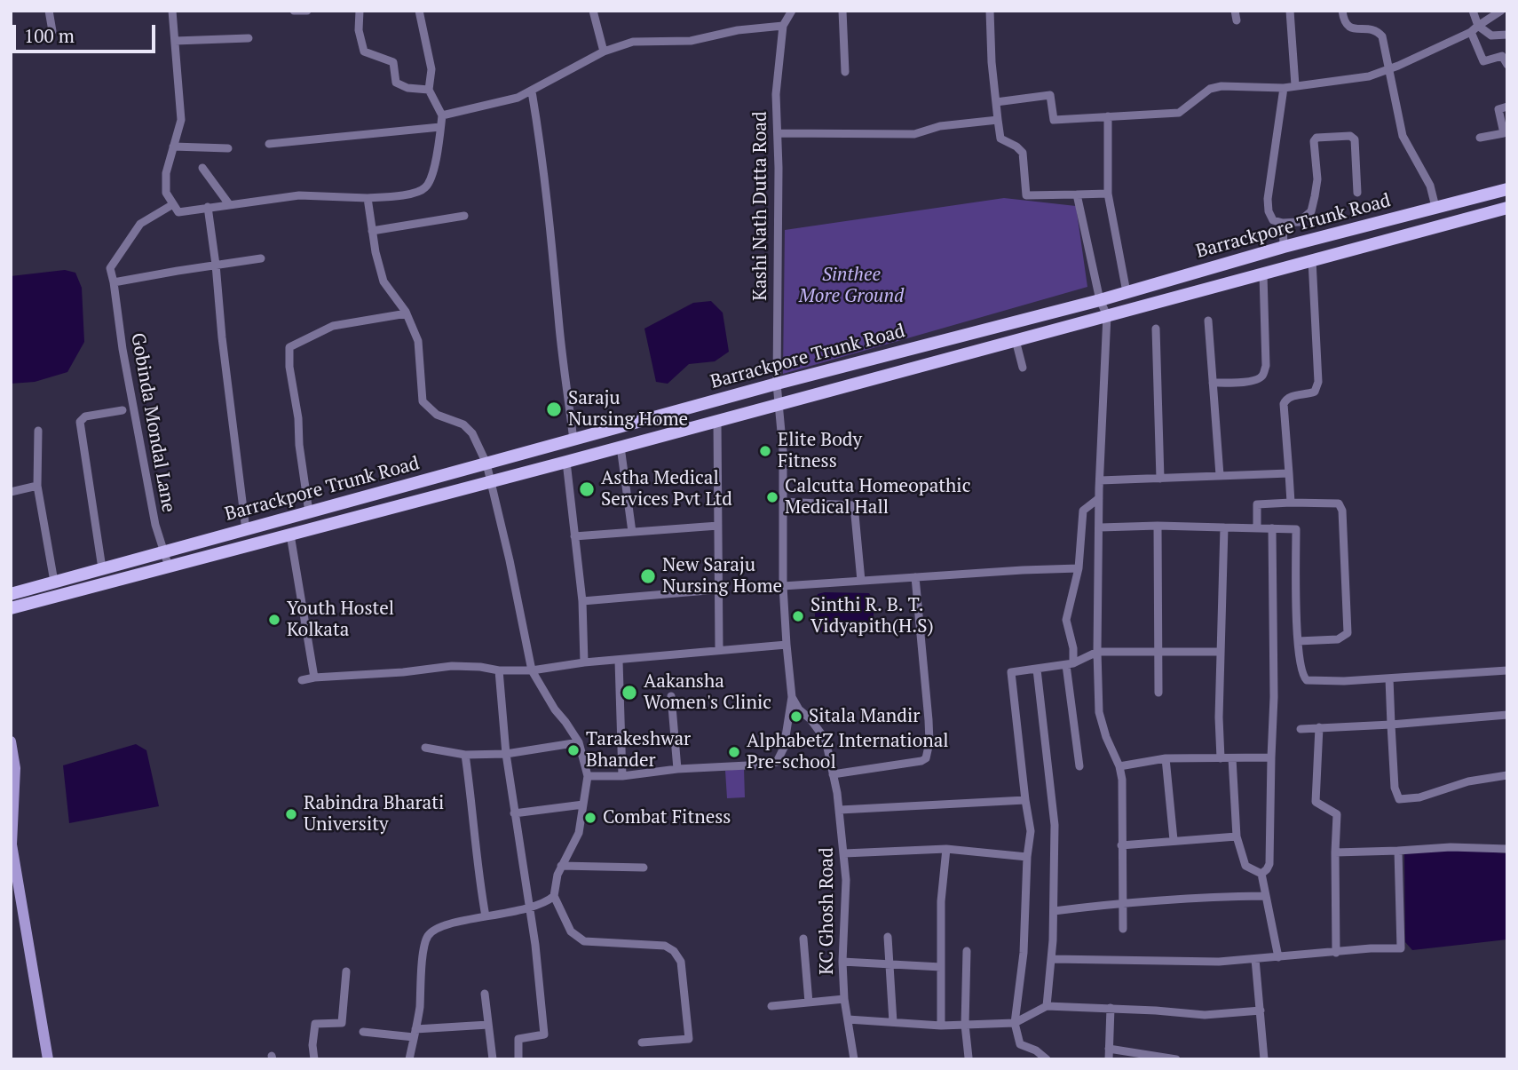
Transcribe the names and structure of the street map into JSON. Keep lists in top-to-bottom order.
{
  "streets": {
    "main road": ["Barrackpore Trunk Road"],
    "street": ["Kashi Nath Dutta Road", "Gobinda Mondal Lane", "KC Ghosh Road"]
  },
  "crossings": [
    ["Kashi Nath Dutta Road", "Barrackpore Trunk Road"],
    ["Barrackpore Trunk Road", "Gobinda Mondal Lane"]
  ],
  "parks": ["Sinthee More Ground"],
  "places": [
    "Saraju Nursing Home",
    "Elite Body Fitness",
    "Astha Medical Services Pvt Ltd",
    "Calcutta Homeopathic Medical Hall",
    "New Saraju Nursing Home",
    "Sinthi R. B. T. Vidyapith(H.S)",
    "Youth Hostel Kolkata",
    "Aakansha Women's Clinic",
    "Sitala Mandir",
    "Tarakeshwar Bhander",
    "AlphabetZ International Pre-school",
    "Rabindra Bharati University",
    "Combat Fitness"
  ],
  "scale_bar": "100 m"
}
